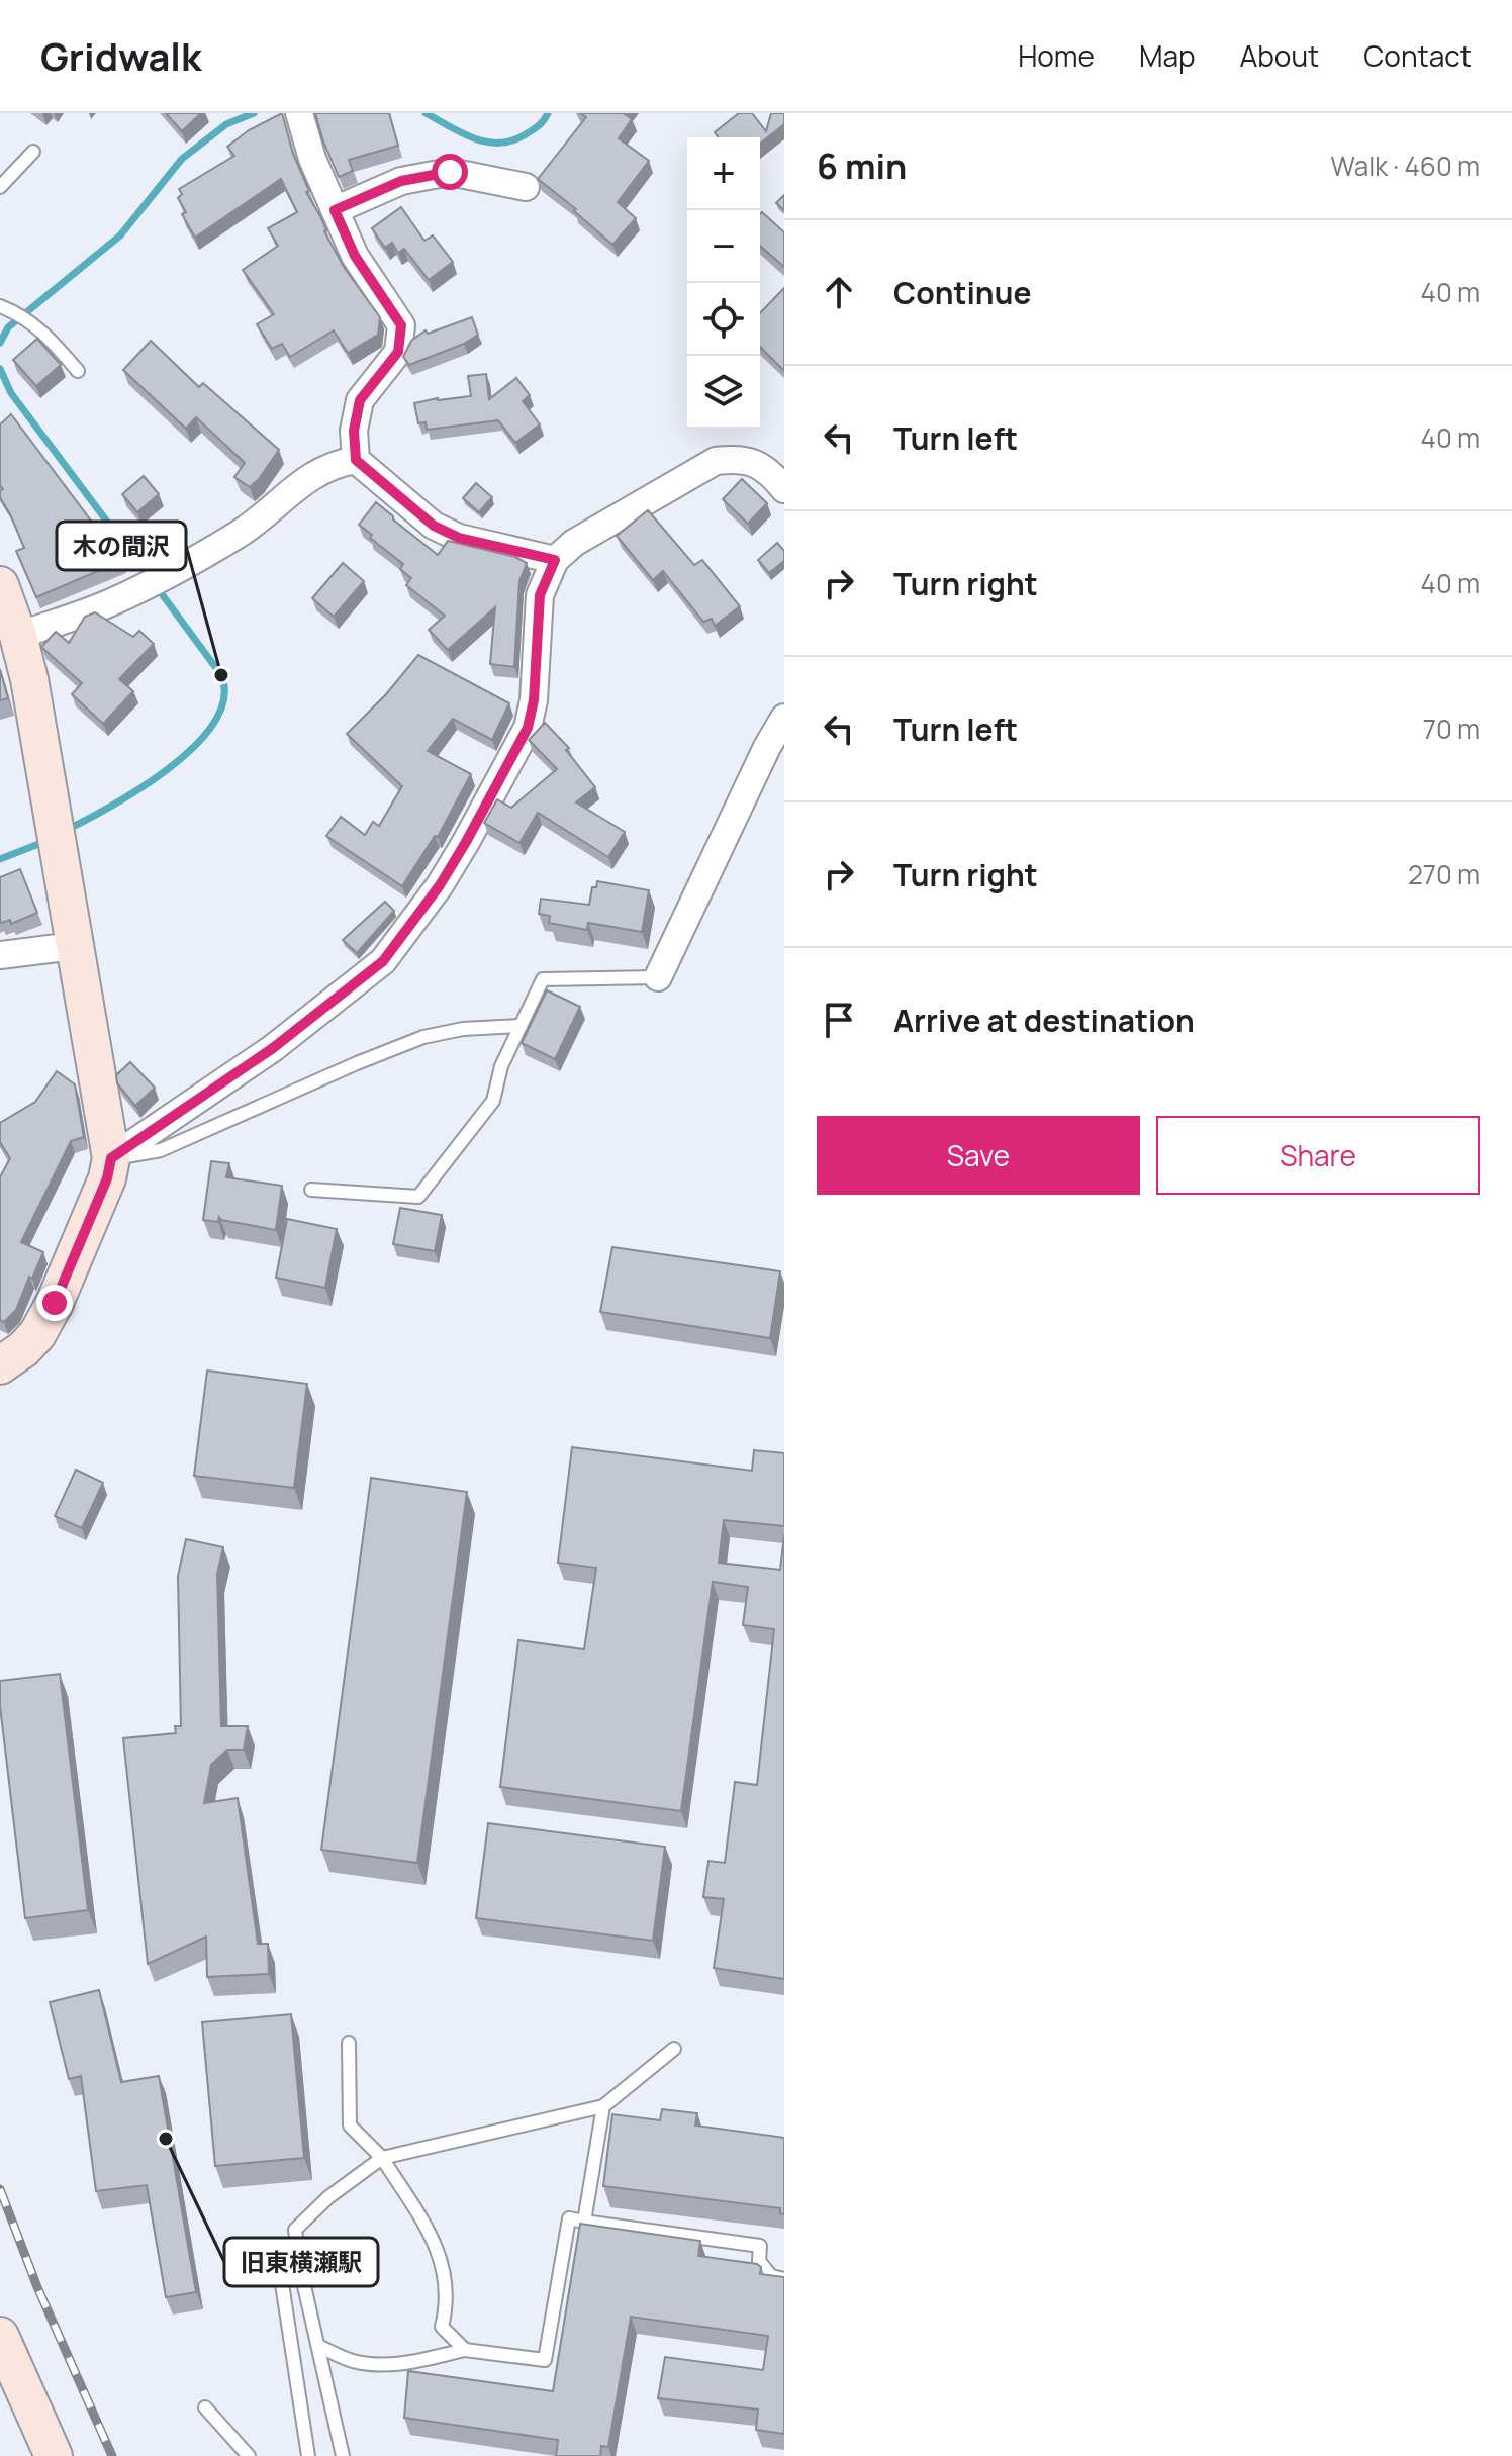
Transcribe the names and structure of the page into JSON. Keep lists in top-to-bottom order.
{
  "places": ["木の間沢", "旧東横瀬駅"],
  "page": {
    "header": "Gridwalk",
    "nav": [
      "Home",
      "Map",
      "About",
      "Contact"
    ],
    "heading": ["6 min", "Walk · 460 m"],
    "map_buttons": ["+", "−"],
    "list": [
      ["Continue", "40 m"],
      ["Turn left", "40 m"],
      ["Turn right", "40 m"],
      ["Turn left", "70 m"],
      ["Turn right", "270 m"],
      "Arrive at destination"
    ],
    "buttons": ["Save", "Share"]
  }
}
